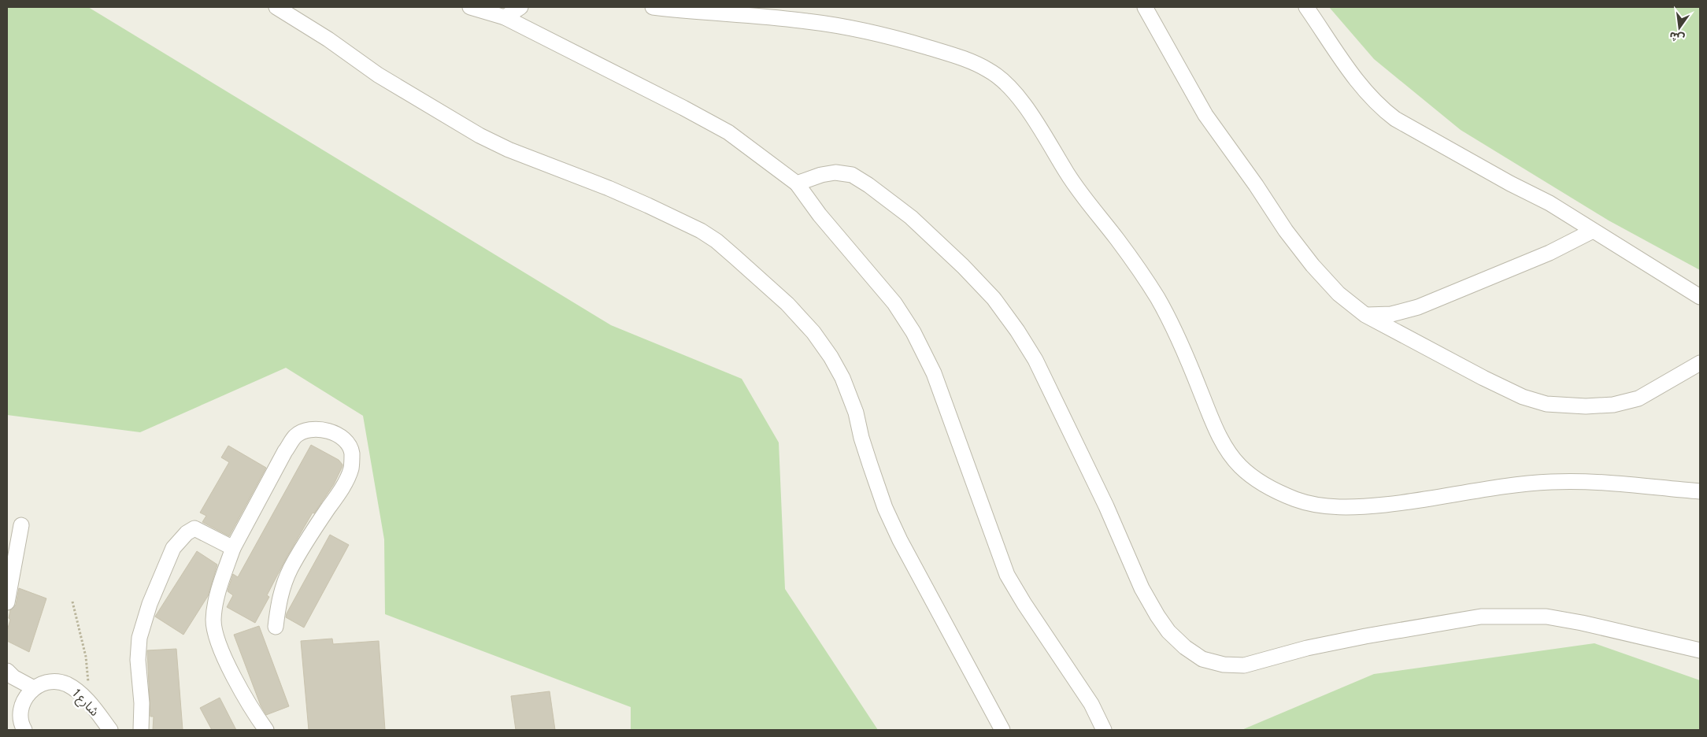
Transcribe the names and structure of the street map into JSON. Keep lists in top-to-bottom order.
{
  "streets": {
    "street": ["شارع 1"]
  },
  "north": "bottom"
}
